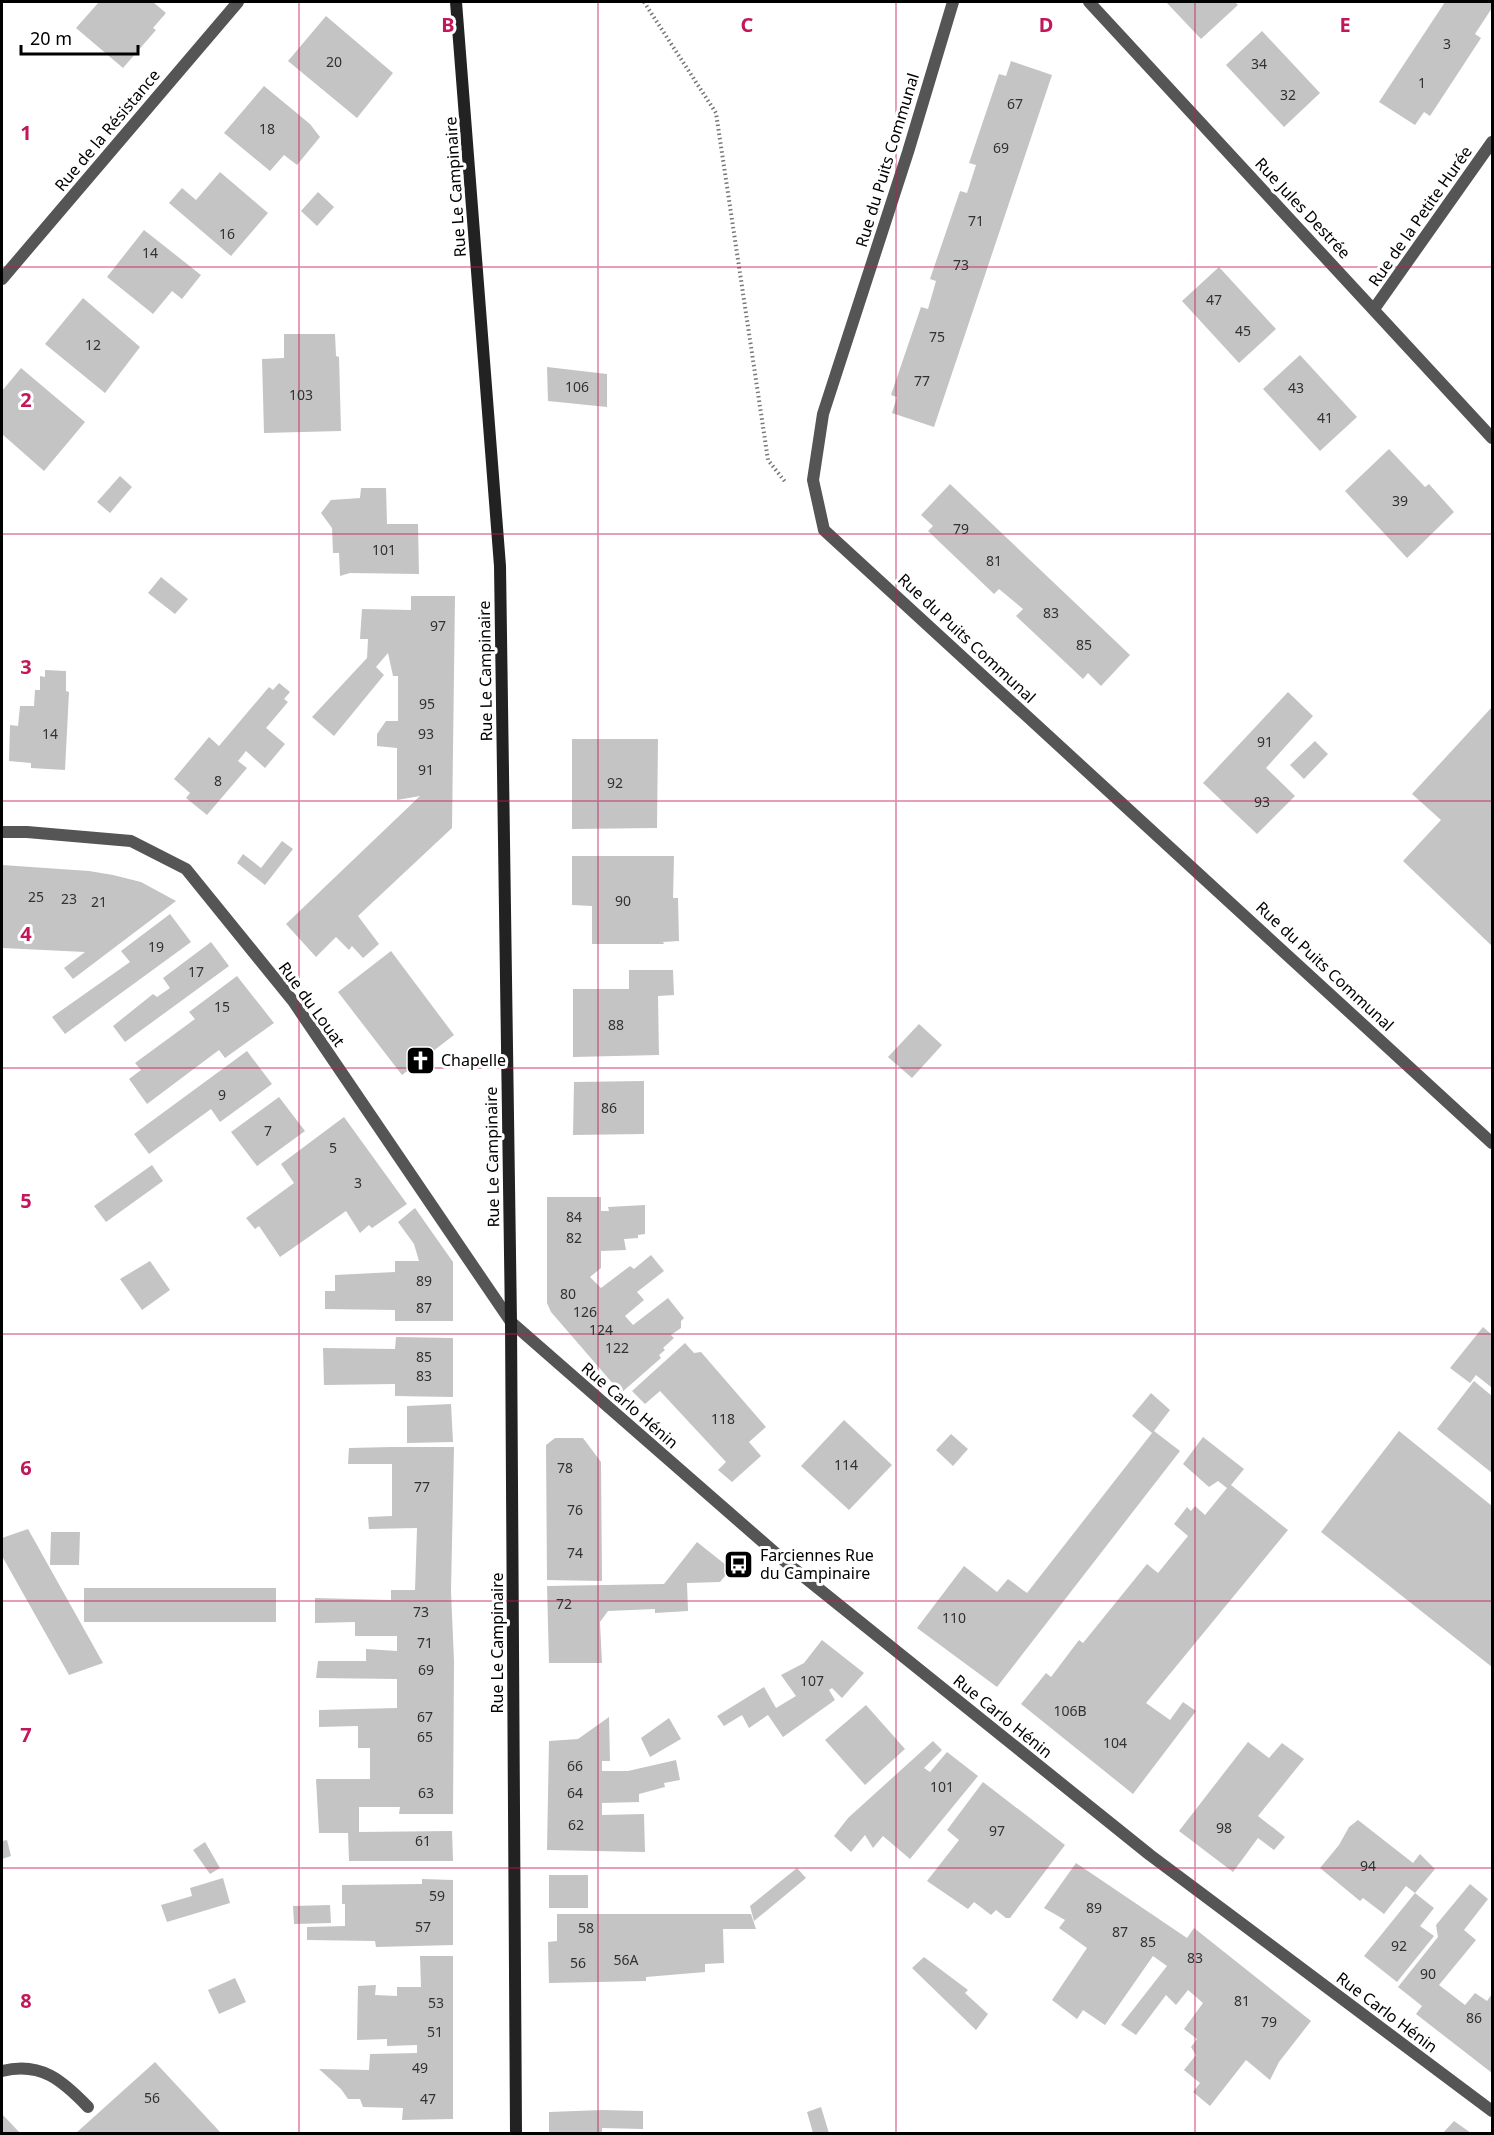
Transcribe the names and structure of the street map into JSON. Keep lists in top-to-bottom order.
{
  "streets": {
    "main road": ["Rue Le Campinaire"],
    "street": [
      "Rue de la Résistance",
      "Rue du Puits Communal",
      "Rue Jules Destrée",
      "Rue de la Petite Hurée",
      "Rue du Louat",
      "Rue Carlo Hénin"
    ]
  },
  "crossings": [
    ["Rue Le Campinaire", "Rue du Louat"],
    ["Rue Le Campinaire", "Rue Carlo Hénin"],
    ["Rue Jules Destrée", "Rue de la Petite Hurée"],
    ["Rue du Louat", "Rue Carlo Hénin"]
  ],
  "places": {
    "church": ["Chapelle"],
    "bus stop": ["Farciennes Rue du Campinaire"]
  },
  "house_numbers": [
    "3",
    "20",
    "34",
    "1",
    "32",
    "67",
    "18",
    "69",
    "71",
    "16",
    "14",
    "73",
    "47",
    "45",
    "75",
    "12",
    "77",
    "106",
    "43",
    "103",
    "41",
    "39",
    "79",
    "101",
    "81",
    "83",
    "97",
    "85",
    "95",
    "14",
    "93",
    "91",
    "91",
    "8",
    "92",
    "93",
    "25",
    "23",
    "90",
    "21",
    "19",
    "17",
    "15",
    "88",
    "9",
    "86",
    "7",
    "5",
    "3",
    "84",
    "82",
    "89",
    "80",
    "87",
    "126",
    "124",
    "122",
    "85",
    "83",
    "118",
    "114",
    "78",
    "77",
    "76",
    "74",
    "72",
    "73",
    "110",
    "71",
    "69",
    "107",
    "106B",
    "67",
    "65",
    "104",
    "66",
    "101",
    "63",
    "64",
    "62",
    "98",
    "97",
    "61",
    "94",
    "59",
    "89",
    "57",
    "58",
    "87",
    "85",
    "92",
    "83",
    "56A",
    "56",
    "90",
    "81",
    "53",
    "86",
    "79",
    "51",
    "49",
    "56",
    "47"
  ],
  "scale_bar": "20 m",
  "grid": {
    "columns": [
      "B",
      "C",
      "D",
      "E"
    ],
    "rows": [
      "1",
      "2",
      "3",
      "4",
      "5",
      "6",
      "7",
      "8"
    ]
  }
}
